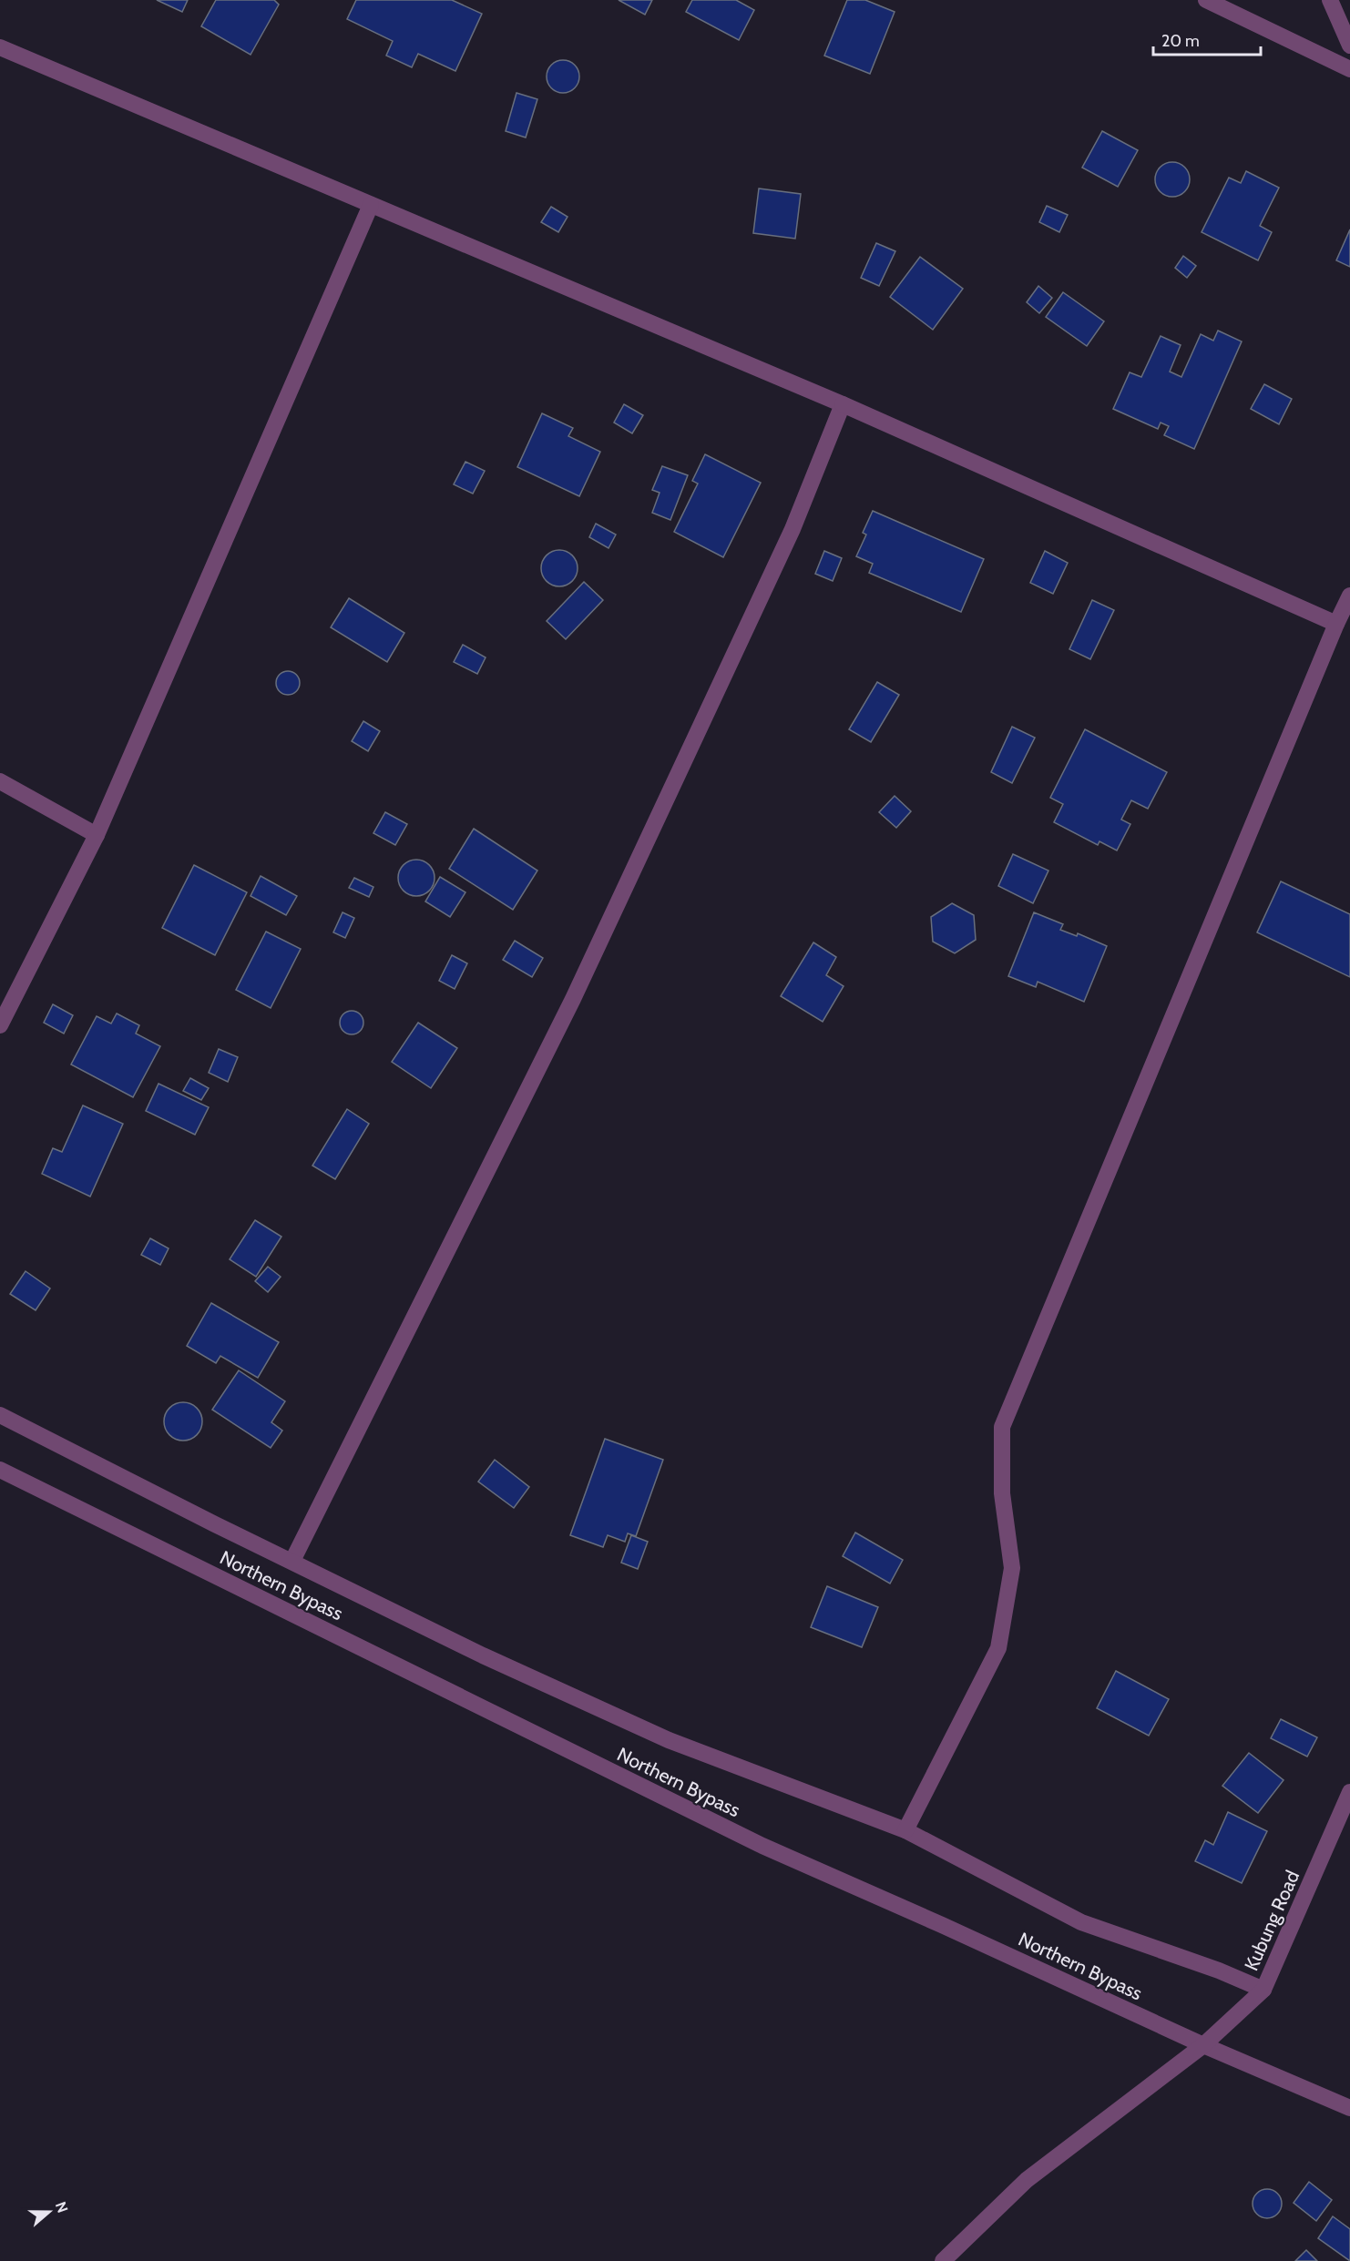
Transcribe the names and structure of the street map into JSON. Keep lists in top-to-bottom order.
{
  "streets": {
    "street": ["Northern Bypass", "Kubung Road"]
  },
  "crossings": [
    ["Northern Bypass", "Kubung Road"]
  ],
  "scale_bar": "20 m",
  "north": "right"
}
